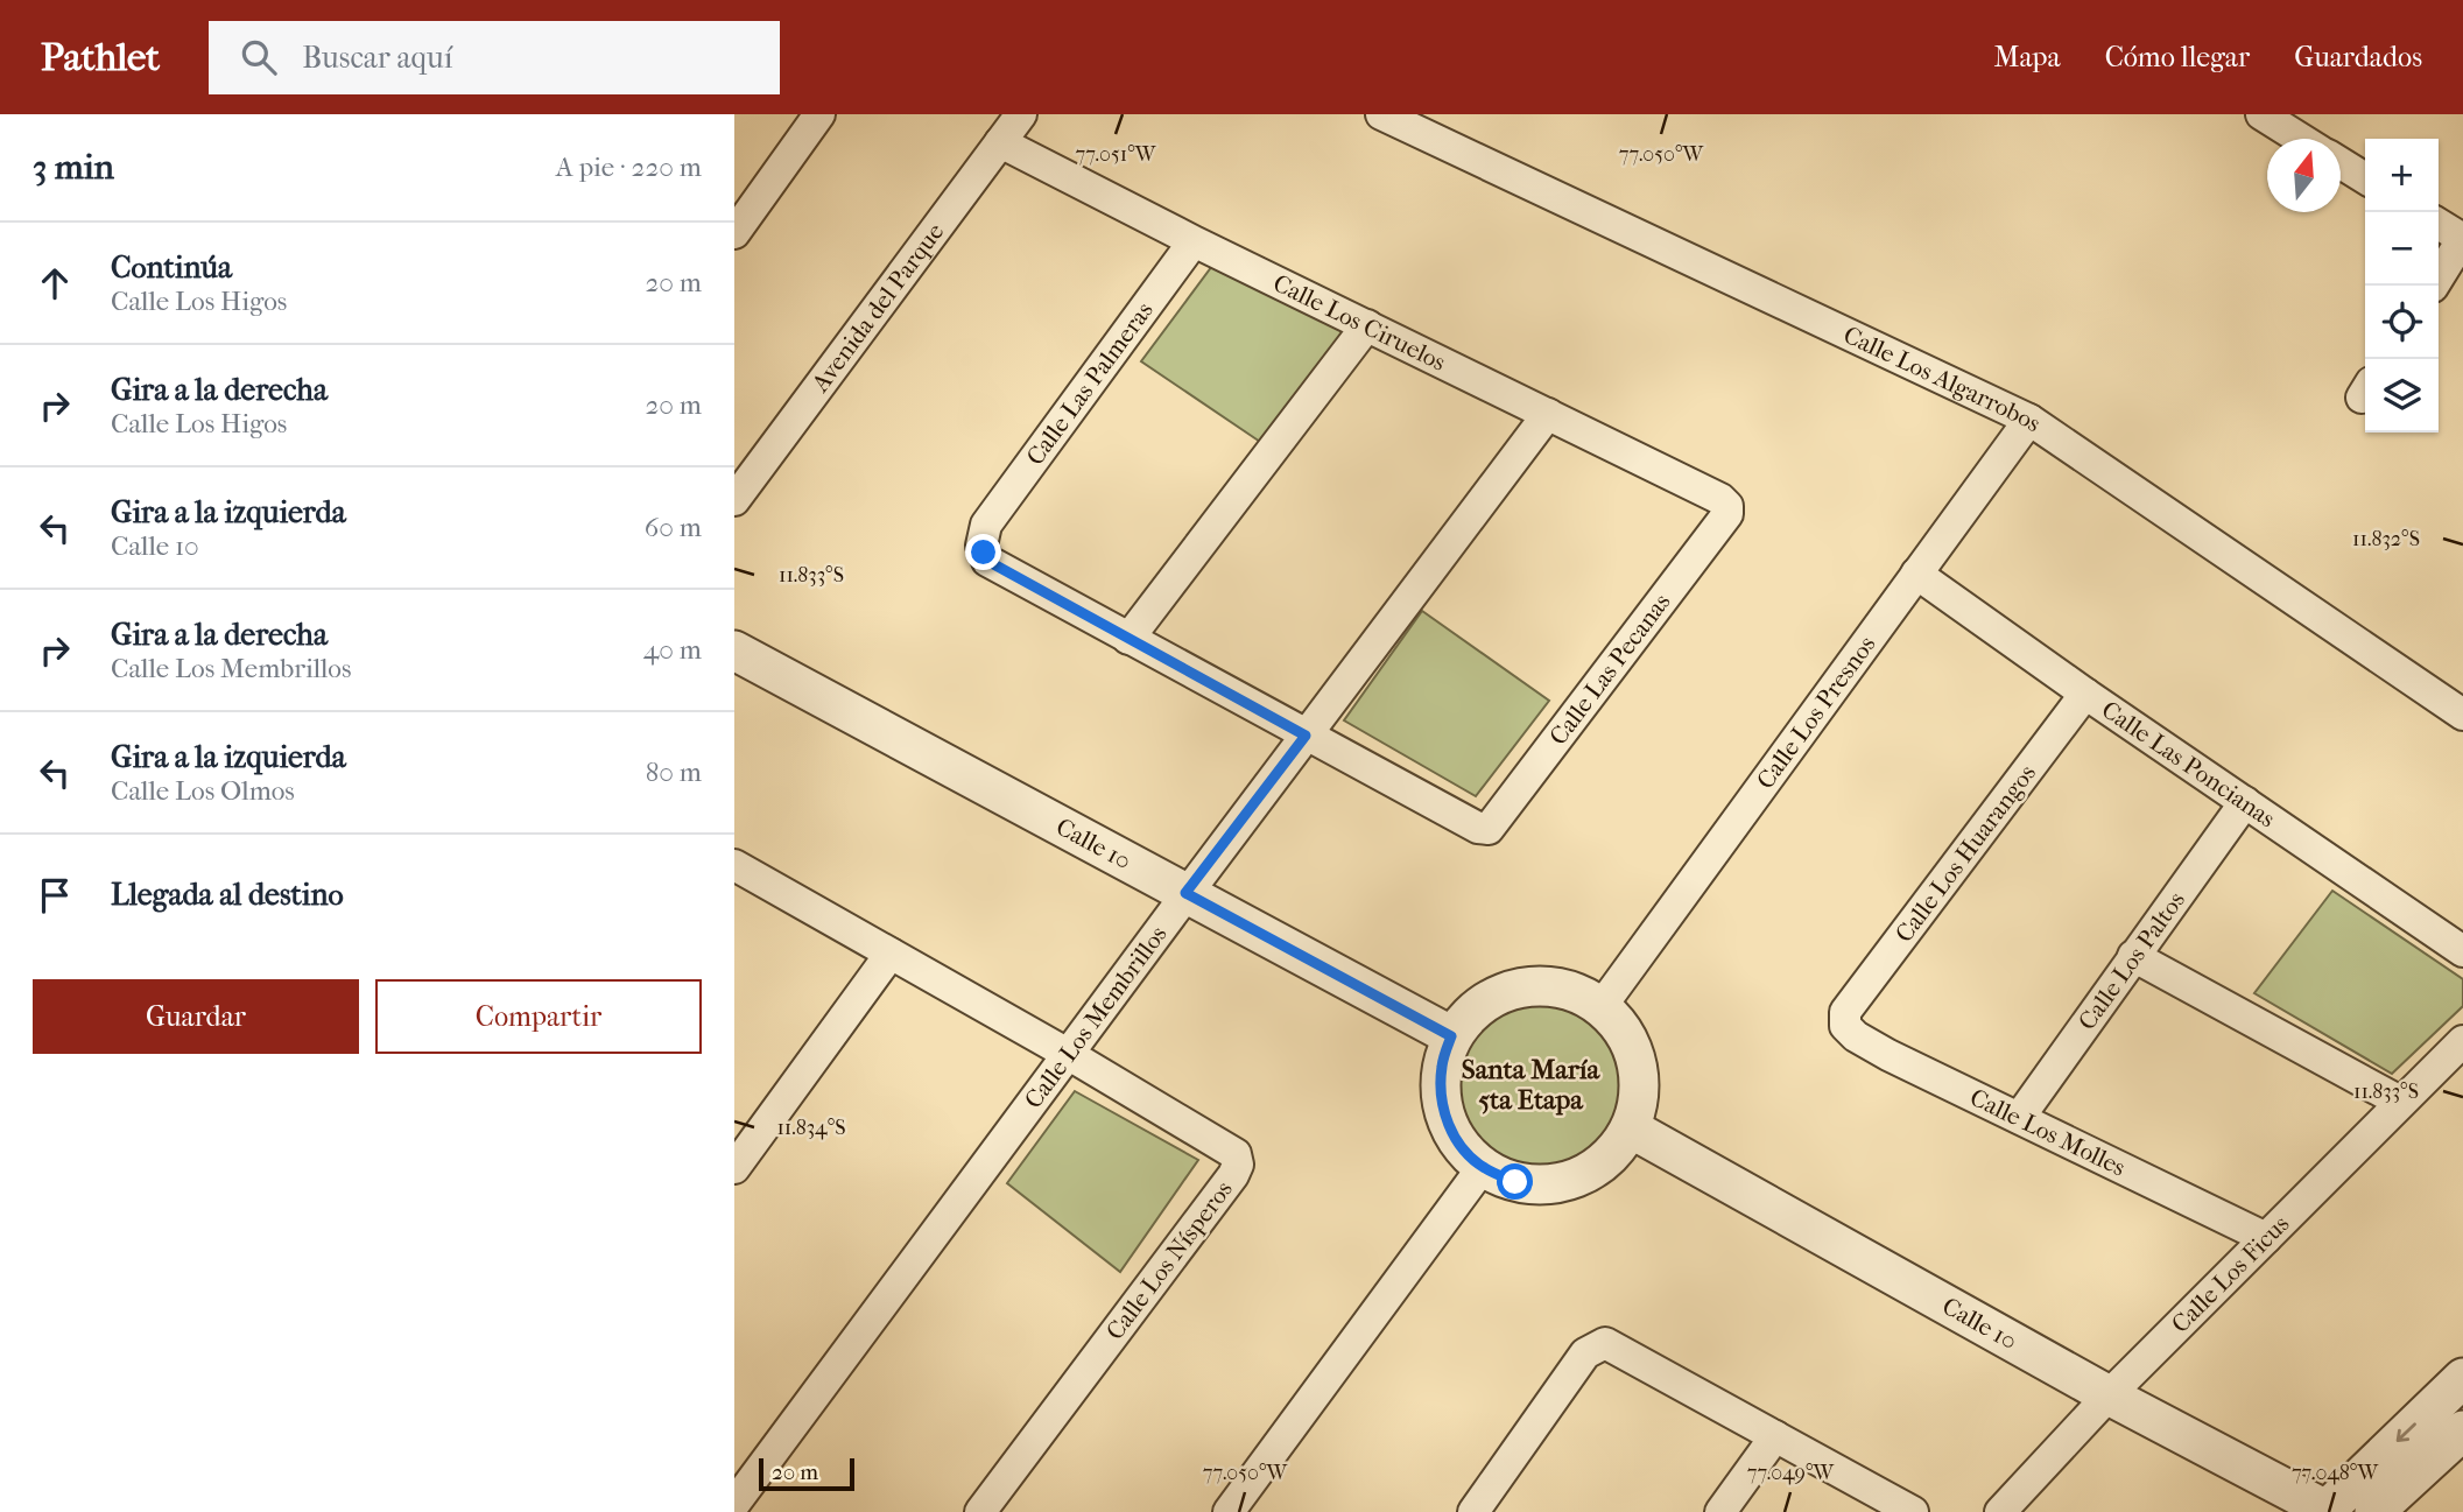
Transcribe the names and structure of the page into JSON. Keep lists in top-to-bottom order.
{
  "streets": {
    "street": [
      "Avenida del Parque",
      "Calle Los Ciruelos",
      "Calle Los Algarrobos",
      "Calle Las Palmeras",
      "Calle Las Pecanas",
      "Calle Los Presnos",
      "Calle Las Poncianas",
      "Calle 10",
      "Calle Los Huarangos",
      "Calle Los Paltos",
      "Calle Los Membrillos",
      "Calle Los Molles",
      "Calle Los Nísperos",
      "Calle Los Ficus"
    ]
  },
  "crossings": [
    ["Avenida del Parque", "Calle Los Ciruelos"],
    ["Calle Los Ciruelos", "Calle Las Palmeras"],
    ["Calle Los Ciruelos", "Calle Las Pecanas"],
    ["Calle Los Ciruelos", "Calle Los Membrillos"],
    ["Calle Los Algarrobos", "Calle Los Presnos"],
    ["Calle Las Pecanas", "Calle Los Membrillos"],
    ["Calle Los Presnos", "Calle Las Poncianas"],
    ["Calle Los Presnos", "Calle 10"],
    ["Calle Las Poncianas", "Calle Los Huarangos"],
    ["Calle Las Poncianas", "Calle Los Paltos"],
    ["Calle 10", "Calle Los Membrillos"],
    ["Calle 10", "Calle Los Ficus"],
    ["Calle Los Huarangos", "Calle Los Molles"],
    ["Calle Los Paltos", "Calle Los Molles"],
    ["Calle Los Membrillos", "Calle Los Nísperos"],
    ["Calle Los Molles", "Calle Los Ficus"]
  ],
  "districts": ["Santa María 5ta Etapa"],
  "scale_bar": "20 m",
  "north": "top",
  "page": {
    "header": "Pathlet",
    "search": "Buscar aquí",
    "nav": ["Mapa", "Cómo llegar", "Guardados"],
    "heading": ["3 min", "A pie · 220 m"],
    "map_buttons": ["+", "−"],
    "list": [
      ["Continúa", "Calle Los Higos", "20 m"],
      ["Gira a la derecha", "Calle Los Higos", "20 m"],
      ["Gira a la izquierda", "Calle 10", "60 m"],
      ["Gira a la derecha", "Calle Los Membrillos", "40 m"],
      ["Gira a la izquierda", "Calle Los Olmos", "80 m"],
      "Llegada al destino"
    ],
    "buttons": ["Guardar", "Compartir"],
    "scale": "20 m"
  },
  "coordinates": [
    "77.051°W",
    "77.050°W",
    "11.832°S",
    "11.833°S",
    "11.834°S",
    "77.049°W",
    "77.048°W"
  ]
}
